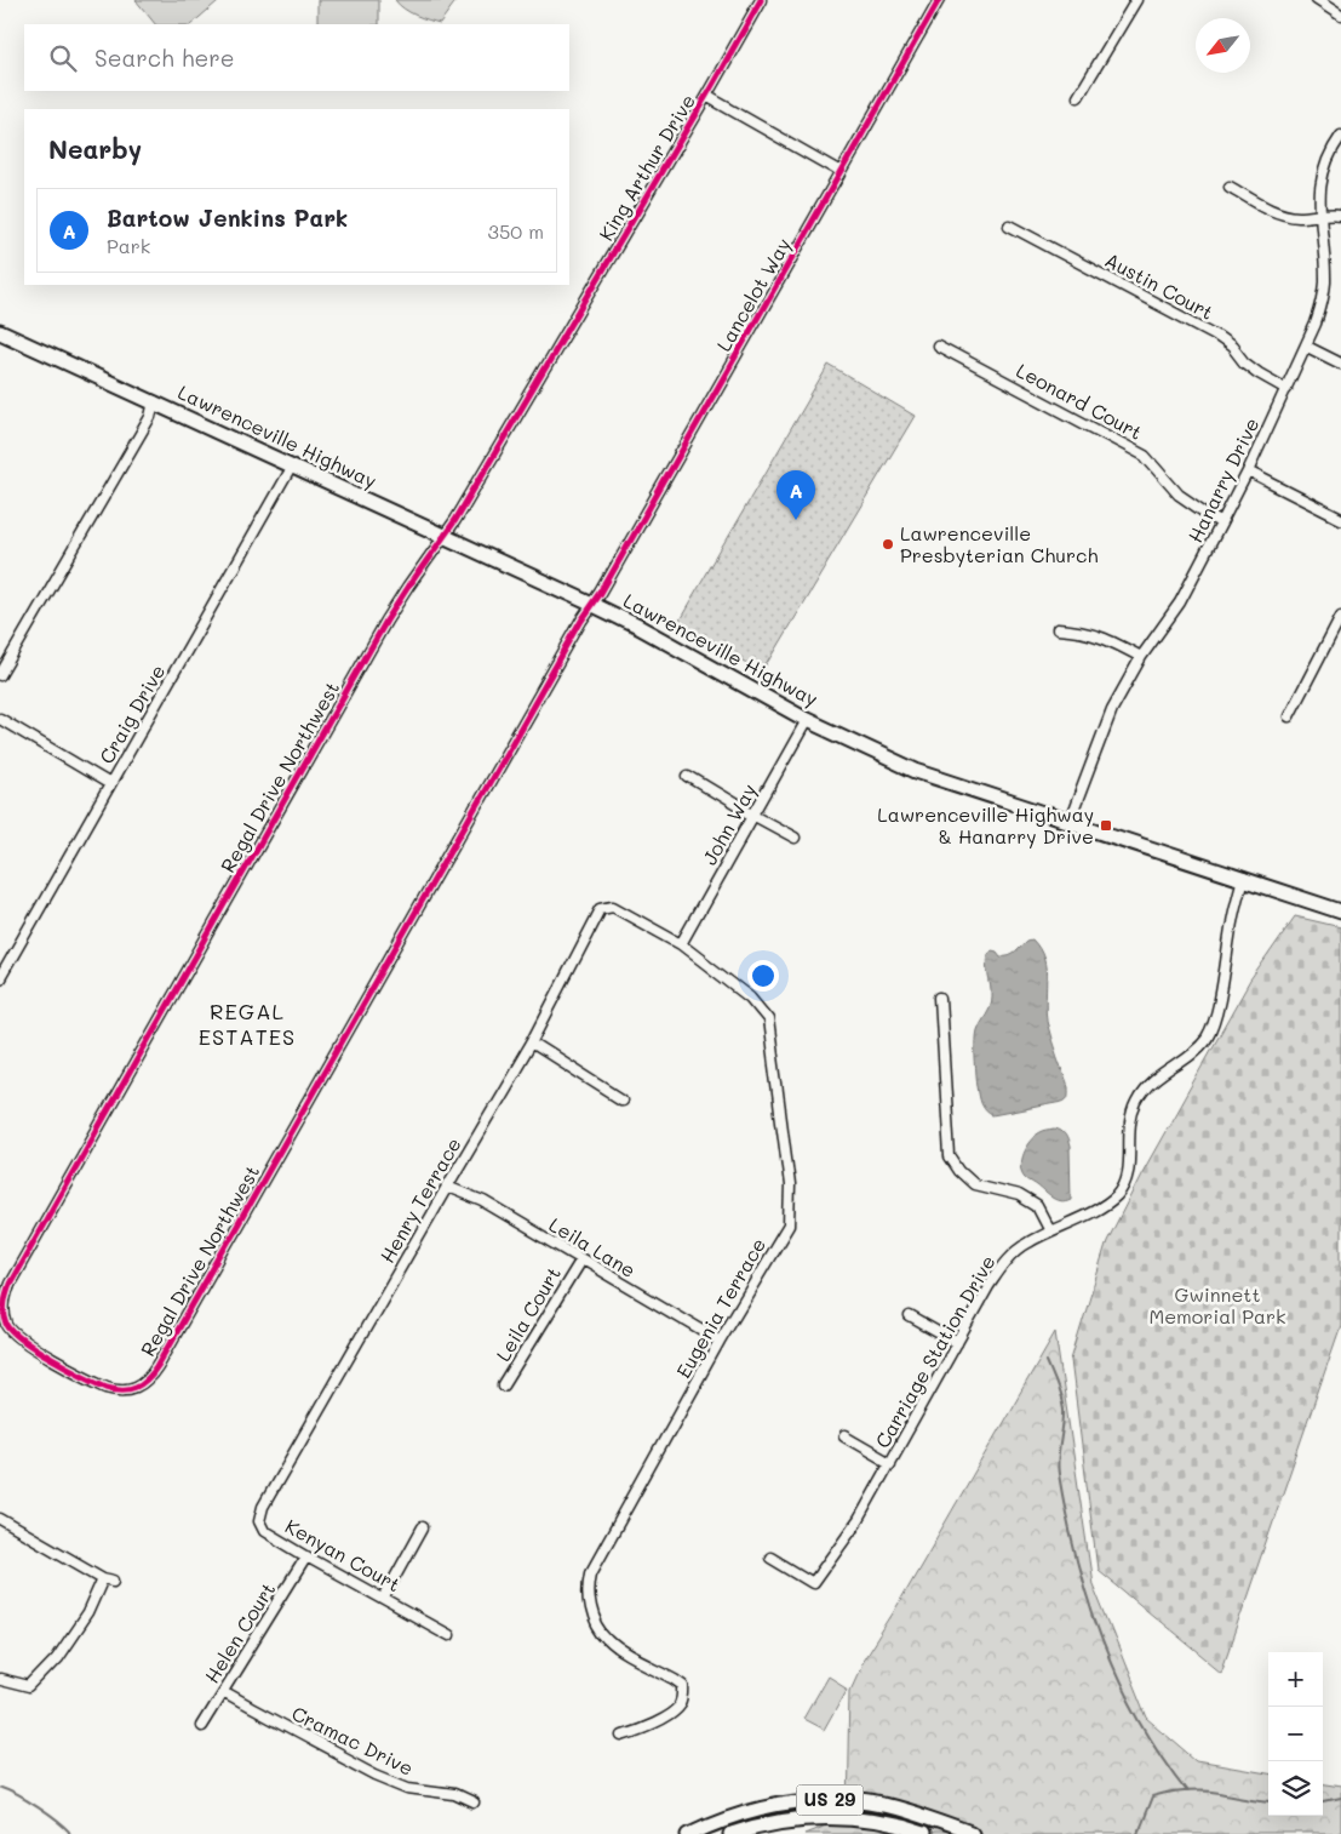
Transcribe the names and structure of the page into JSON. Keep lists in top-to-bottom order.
{
  "streets": {
    "main road": ["Lawrenceville Highway", "US 29"],
    "street": [
      "King Arthur Drive",
      "Austin Court",
      "Lancelot Way",
      "Leonard Court",
      "Hanarry Drive",
      "Craig Drive",
      "Regal Drive Northwest",
      "John Way",
      "Henry Terrace",
      "Leila Lane",
      "Eugenia Terrace",
      "Leila Court",
      "Carriage Station Drive",
      "Kenyan Court",
      "Helen Court",
      "Cramac Drive"
    ]
  },
  "crossings": [
    ["King Arthur Drive", "Lawrenceville Highway"],
    ["King Arthur Drive", "Regal Drive Northwest"],
    ["Austin Court", "Hanarry Drive"],
    ["Lancelot Way", "Lawrenceville Highway"],
    ["Lancelot Way", "Regal Drive Northwest"],
    ["Leonard Court", "Hanarry Drive"],
    ["Lawrenceville Highway", "Hanarry Drive"],
    ["Lawrenceville Highway", "Craig Drive"],
    ["Lawrenceville Highway", "Regal Drive Northwest"],
    ["Lawrenceville Highway", "John Way"],
    ["Lawrenceville Highway", "Carriage Station Drive"],
    ["John Way", "Eugenia Terrace"],
    ["Henry Terrace", "Leila Lane"],
    ["Henry Terrace", "Eugenia Terrace"],
    ["Henry Terrace", "Kenyan Court"],
    ["Leila Lane", "Eugenia Terrace"],
    ["Leila Lane", "Leila Court"],
    ["Kenyan Court", "Helen Court"],
    ["Helen Court", "Cramac Drive"]
  ],
  "districts": ["REGAL ESTATES"],
  "parks": ["Gwinnett Memorial Park"],
  "places": {
    "other": ["Lawrenceville Presbyterian Church"],
    "transit": ["Lawrenceville Highway & Hanarry Drive"]
  },
  "north": "bottom left",
  "page": {
    "search": "Search here",
    "heading": "Nearby",
    "list": [
      {
        "mark": "A",
        "name": "Bartow Jenkins Park",
        "note": "Park",
        "value": "350 m"
      }
    ],
    "pins": "A",
    "map_buttons": ["+", "−"]
  }
}
